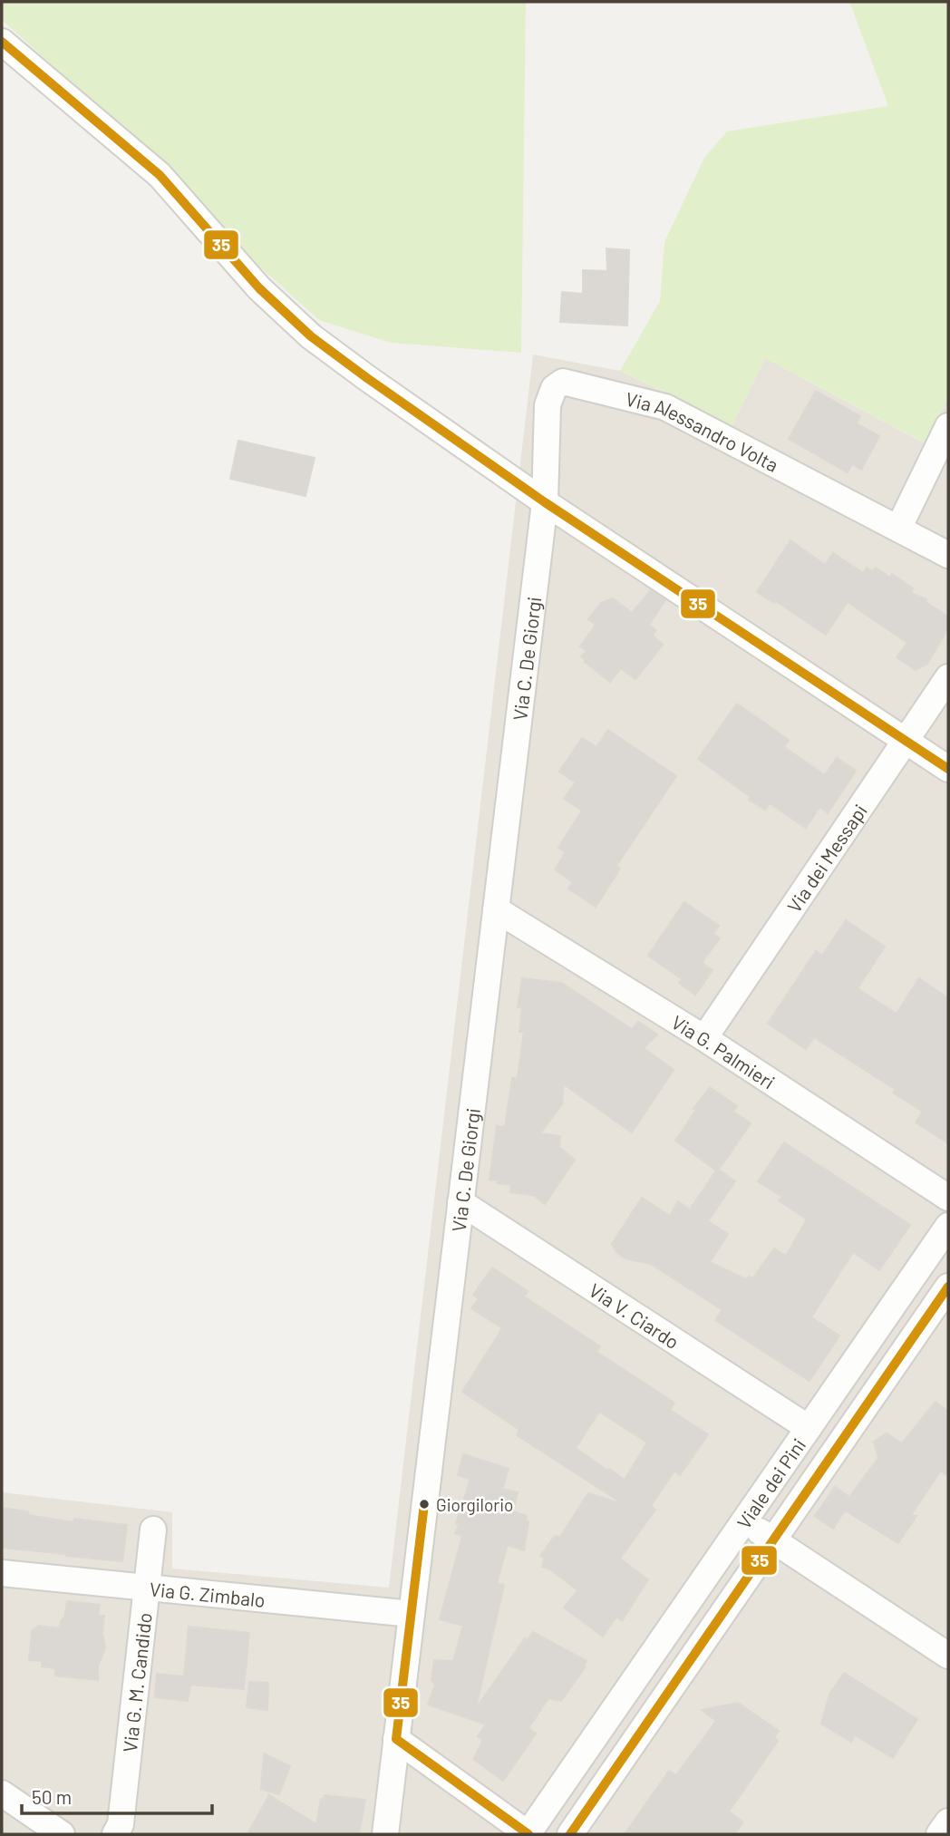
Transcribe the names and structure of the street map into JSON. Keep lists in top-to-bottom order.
{
  "streets": {
    "street": [
      "Via Alessandro Volta",
      "Via C. De Giorgi",
      "Via dei Messapi",
      "Via G. Palmieri",
      "Via V. Ciardo",
      "Viale dei Pini",
      "Via G. Zimbalo",
      "Via G. M. Candido"
    ]
  },
  "crossings": [
    ["Via Alessandro Volta", "Via C. De Giorgi"],
    ["Via C. De Giorgi", "Via G. Palmieri"],
    ["Via C. De Giorgi", "Via V. Ciardo"],
    ["Via C. De Giorgi", "Via G. Zimbalo"],
    ["Via dei Messapi", "Via G. Palmieri"],
    ["Via V. Ciardo", "Viale dei Pini"],
    ["Via G. Zimbalo", "Via G. M. Candido"]
  ],
  "places": ["Giorgilorio"],
  "lines": ["transit line 35"],
  "scale_bar": "50 m"
}
